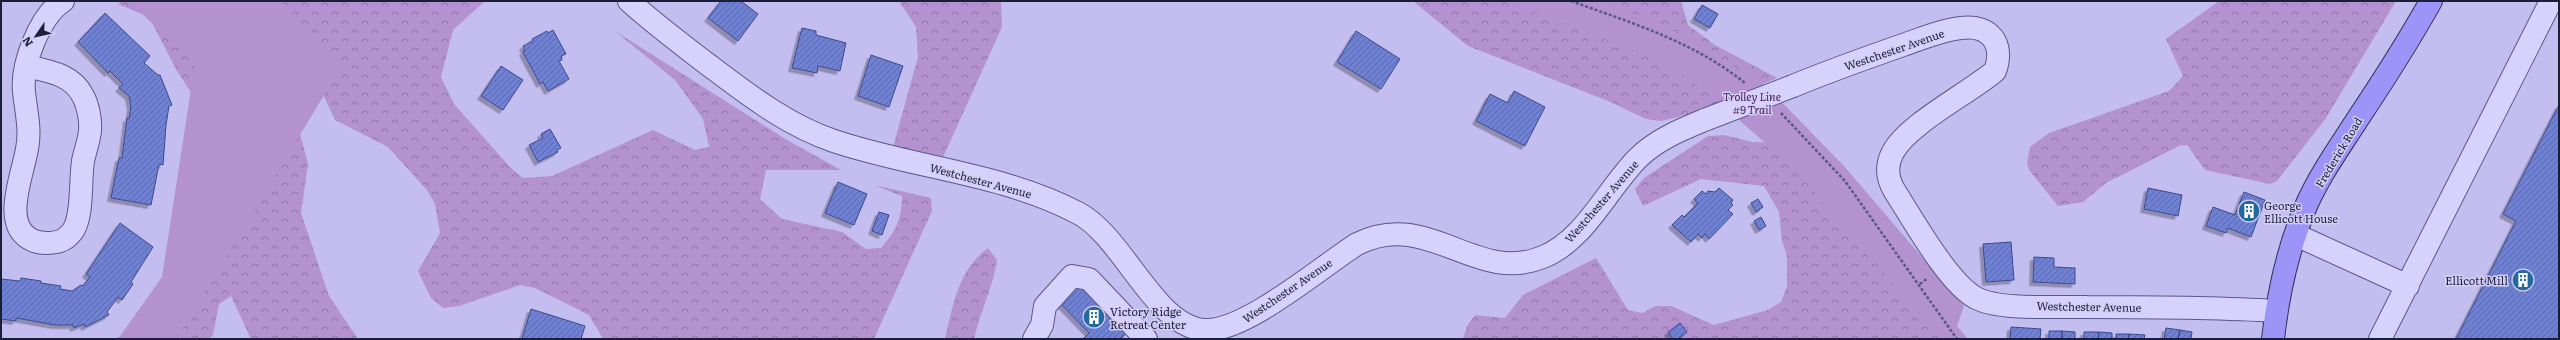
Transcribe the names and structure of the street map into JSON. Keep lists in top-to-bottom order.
{
  "streets": {
    "main road": ["Frederick Road"],
    "street": ["Westchester Avenue"]
  },
  "crossings": [
    ["Westchester Avenue", "Frederick Road"]
  ],
  "parks": ["Trolley Line #9 Trail"],
  "places": {
    "building": ["George Ellicott House", "Ellicott Mill", "Victory Ridge Retreat Center"]
  },
  "north": "bottom left"
}
